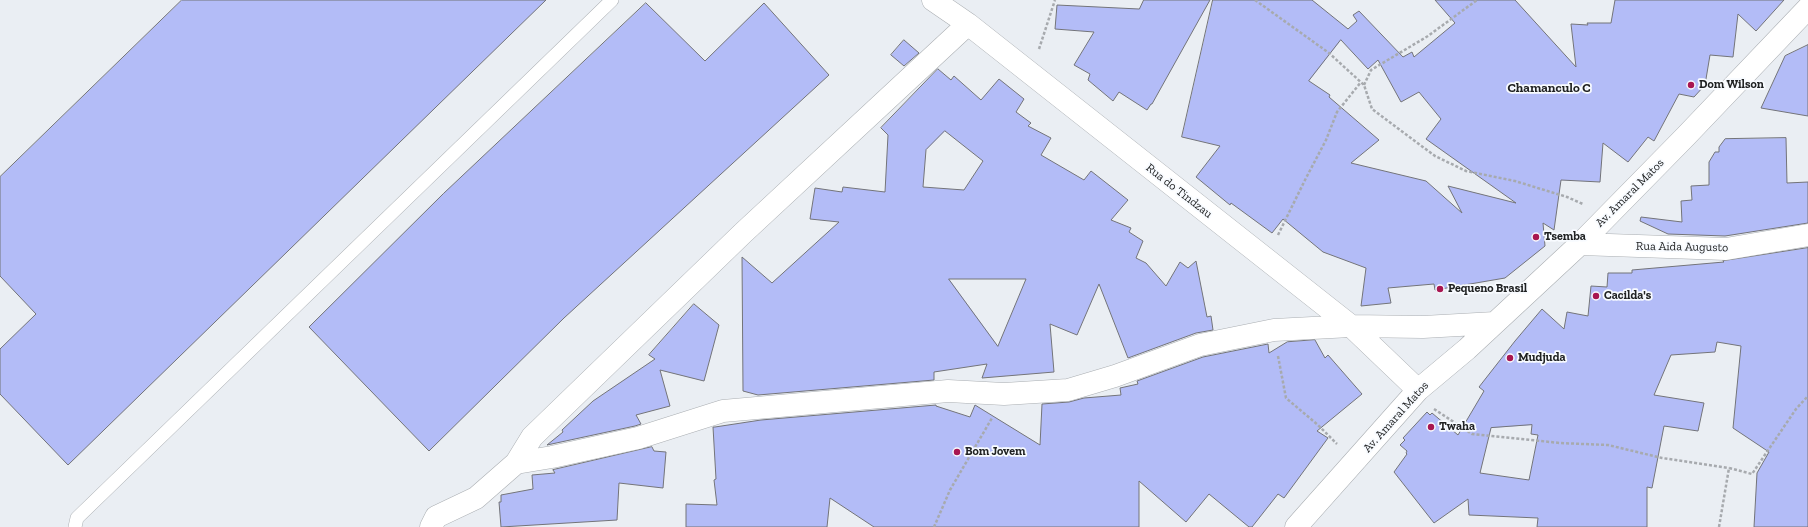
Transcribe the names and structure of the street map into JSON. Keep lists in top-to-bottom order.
{
  "streets": {
    "street": ["Rua do Tindzau", "Av. Amaral Matos", "Rua Aida Augusto"]
  },
  "crossings": [
    ["Rua do Tindzau", "Av. Amaral Matos"],
    ["Av. Amaral Matos", "Rua Aida Augusto"]
  ],
  "districts": ["Chamanculo C"],
  "places": [
    "Dom Wilson",
    "Tsemba",
    "Pequeno Brasil",
    "Cacilda's",
    "Mudjuda",
    "Twaha",
    "Bom Jovem"
  ]
}
